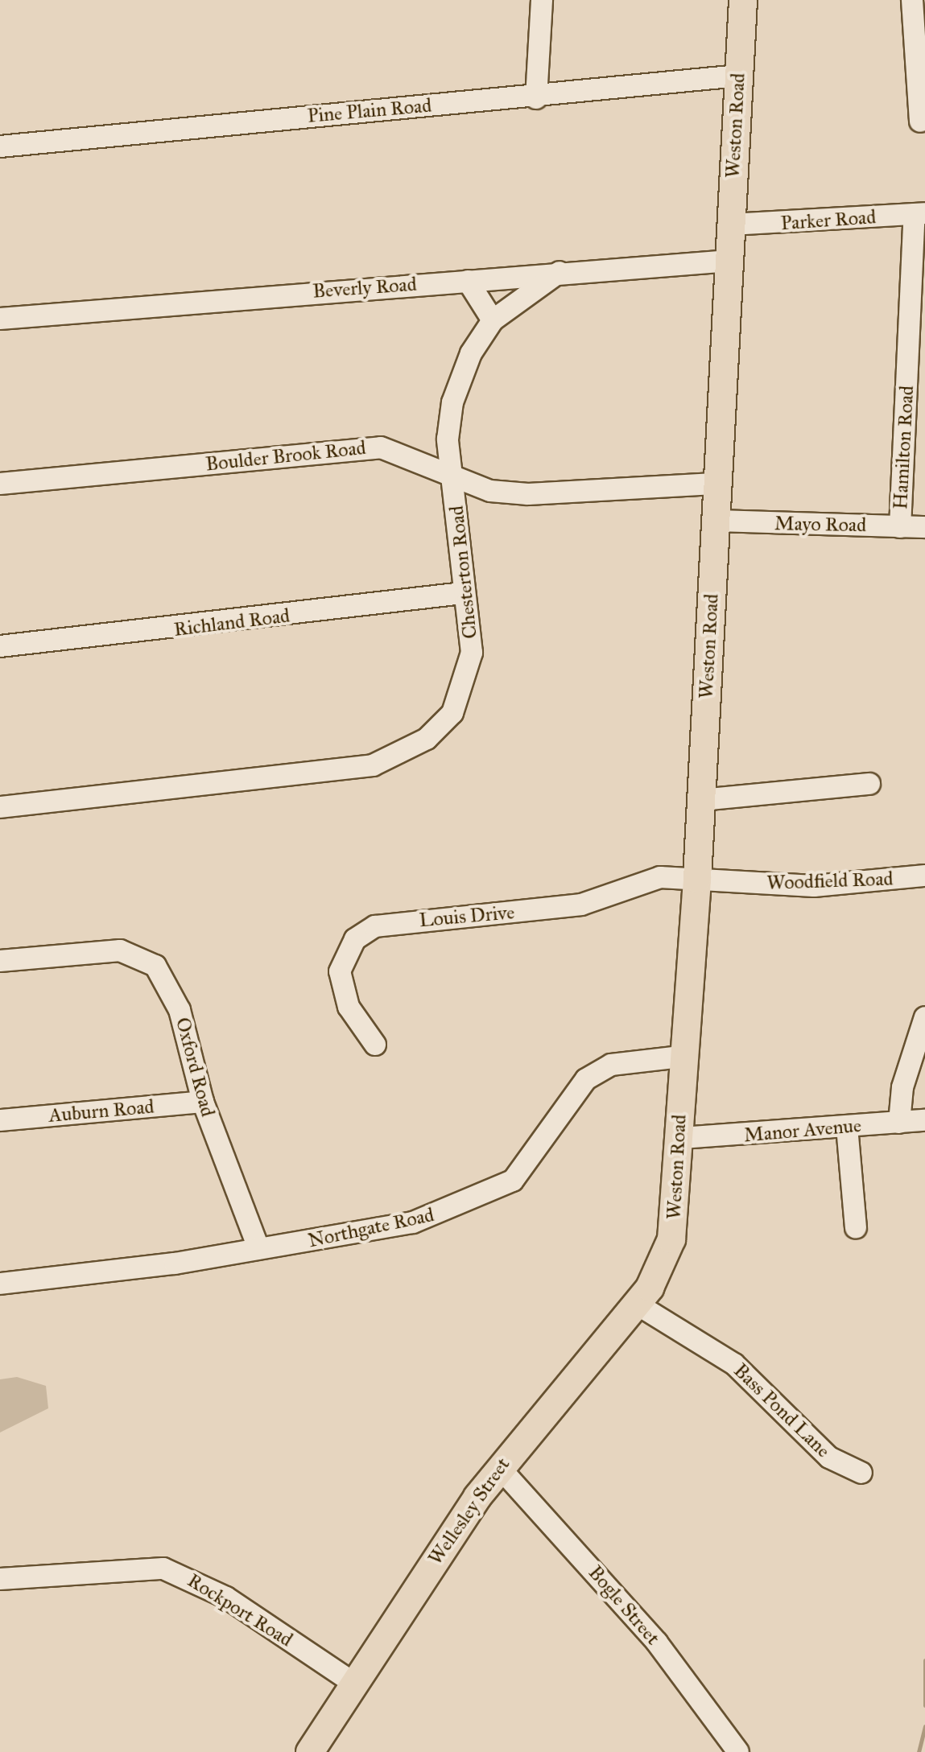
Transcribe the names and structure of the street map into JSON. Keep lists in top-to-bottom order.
{
  "streets": {
    "main road": ["Weston Road", "Wellesley Street"],
    "street": [
      "Pine Plain Road",
      "Parker Road",
      "Beverly Road",
      "Hamilton Road",
      "Boulder Brook Road",
      "Mayo Road",
      "Chesterton Road",
      "Richland Road",
      "Woodfield Road",
      "Louis Drive",
      "Oxford Road",
      "Auburn Road",
      "Manor Avenue",
      "Northgate Road",
      "Bass Pond Lane",
      "Bogle Street",
      "Rockport Road"
    ]
  },
  "crossings": [
    ["Pine Plain Road", "Weston Road"],
    ["Weston Road", "Parker Road"],
    ["Weston Road", "Beverly Road"],
    ["Weston Road", "Boulder Brook Road"],
    ["Weston Road", "Mayo Road"],
    ["Weston Road", "Woodfield Road"],
    ["Weston Road", "Louis Drive"],
    ["Weston Road", "Manor Avenue"],
    ["Weston Road", "Northgate Road"],
    ["Weston Road", "Bass Pond Lane"],
    ["Weston Road", "Wellesley Street"],
    ["Parker Road", "Hamilton Road"],
    ["Beverly Road", "Chesterton Road"],
    ["Hamilton Road", "Mayo Road"],
    ["Boulder Brook Road", "Chesterton Road"],
    ["Chesterton Road", "Richland Road"],
    ["Woodfield Road", "Louis Drive"],
    ["Oxford Road", "Auburn Road"],
    ["Oxford Road", "Northgate Road"],
    ["Bass Pond Lane", "Wellesley Street"],
    ["Wellesley Street", "Bogle Street"],
    ["Wellesley Street", "Rockport Road"]
  ]
}
